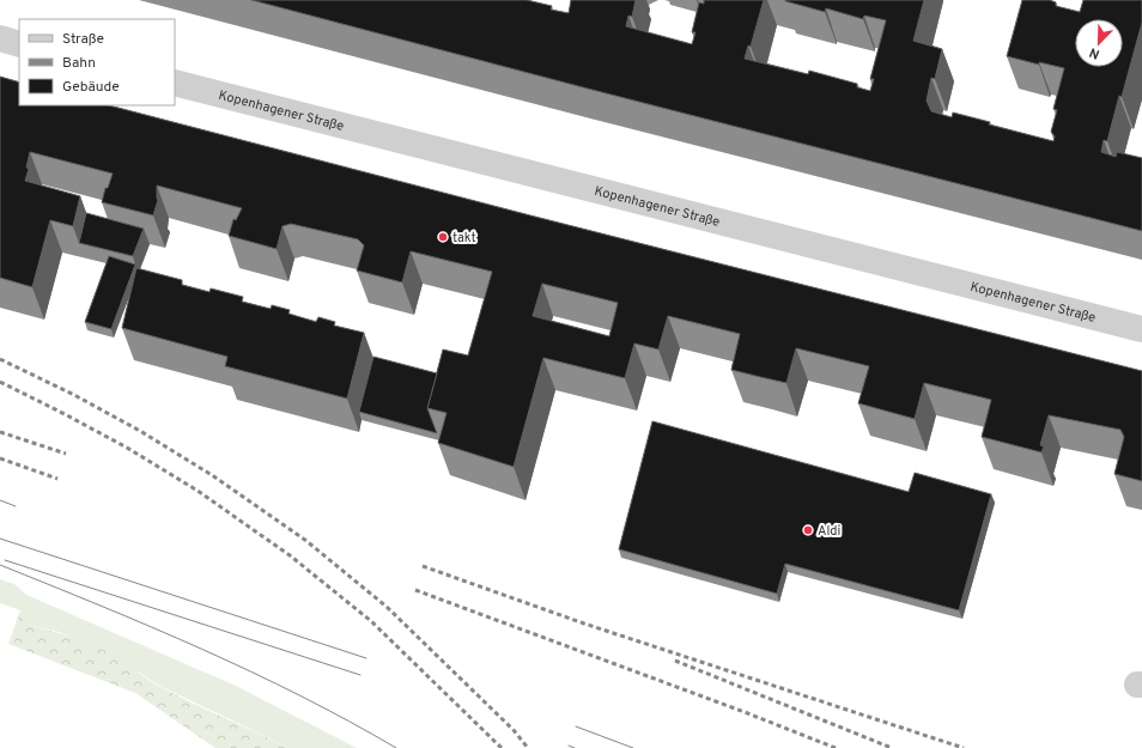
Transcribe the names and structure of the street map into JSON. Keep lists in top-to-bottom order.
{
  "streets": {
    "street": ["Kopenhagener Straße"]
  },
  "places": ["takt", "Aldi"],
  "legend": ["Straße", "Bahn", "Gebäude"],
  "north": "bottom left"
}
